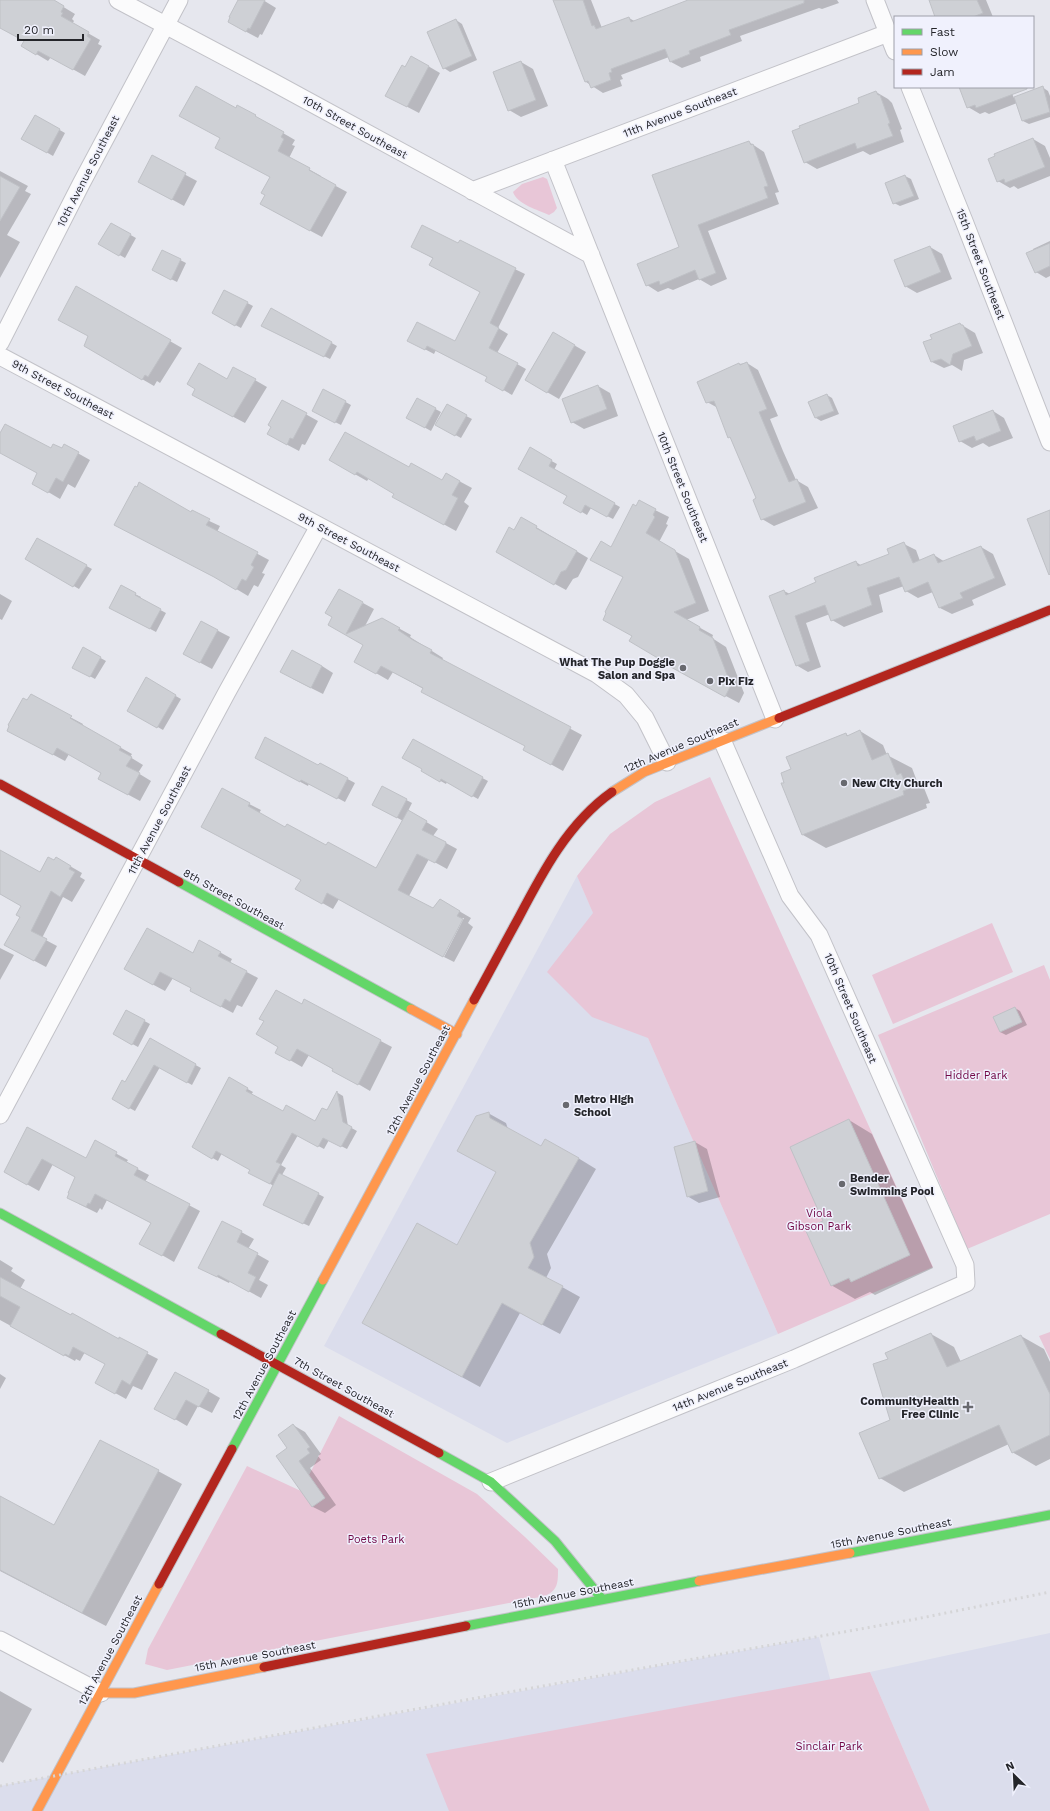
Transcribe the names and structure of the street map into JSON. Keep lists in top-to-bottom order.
{
  "streets": {
    "main road": [
      "12th Avenue Southeast",
      "8th Street Southeast",
      "7th Street Southeast",
      "15th Avenue Southeast"
    ],
    "street": [
      "11th Avenue Southeast",
      "10th Street Southeast",
      "10th Avenue Southeast",
      "15th Street Southeast",
      "9th Street Southeast",
      "14th Avenue Southeast"
    ]
  },
  "crossings": [
    ["11th Avenue Southeast", "10th Street Southeast"],
    ["11th Avenue Southeast", "9th Street Southeast"],
    ["11th Avenue Southeast", "8th Street Southeast"],
    ["10th Street Southeast", "10th Avenue Southeast"],
    ["10th Street Southeast", "12th Avenue Southeast"],
    ["10th Street Southeast", "14th Avenue Southeast"],
    ["9th Street Southeast", "12th Avenue Southeast"],
    ["12th Avenue Southeast", "8th Street Southeast"],
    ["12th Avenue Southeast", "7th Street Southeast"],
    ["12th Avenue Southeast", "15th Avenue Southeast"],
    ["14th Avenue Southeast", "7th Street Southeast"],
    ["7th Street Southeast", "15th Avenue Southeast"]
  ],
  "parks": [
    "Hidder Park",
    "Viola Gibson Park",
    "Poets Park",
    "Sinclair Park"
  ],
  "places": {
    "other": [
      "What The Pup Doggie Salon and Spa",
      "Pix Fiz",
      "New City Church",
      "Metro High School",
      "Bender Swimming Pool"
    ],
    "health": ["CommunityHealth Free Clinic"]
  },
  "legend": ["Fast", "Slow", "Jam"],
  "scale_bar": "20 m",
  "north": "top left"
}
